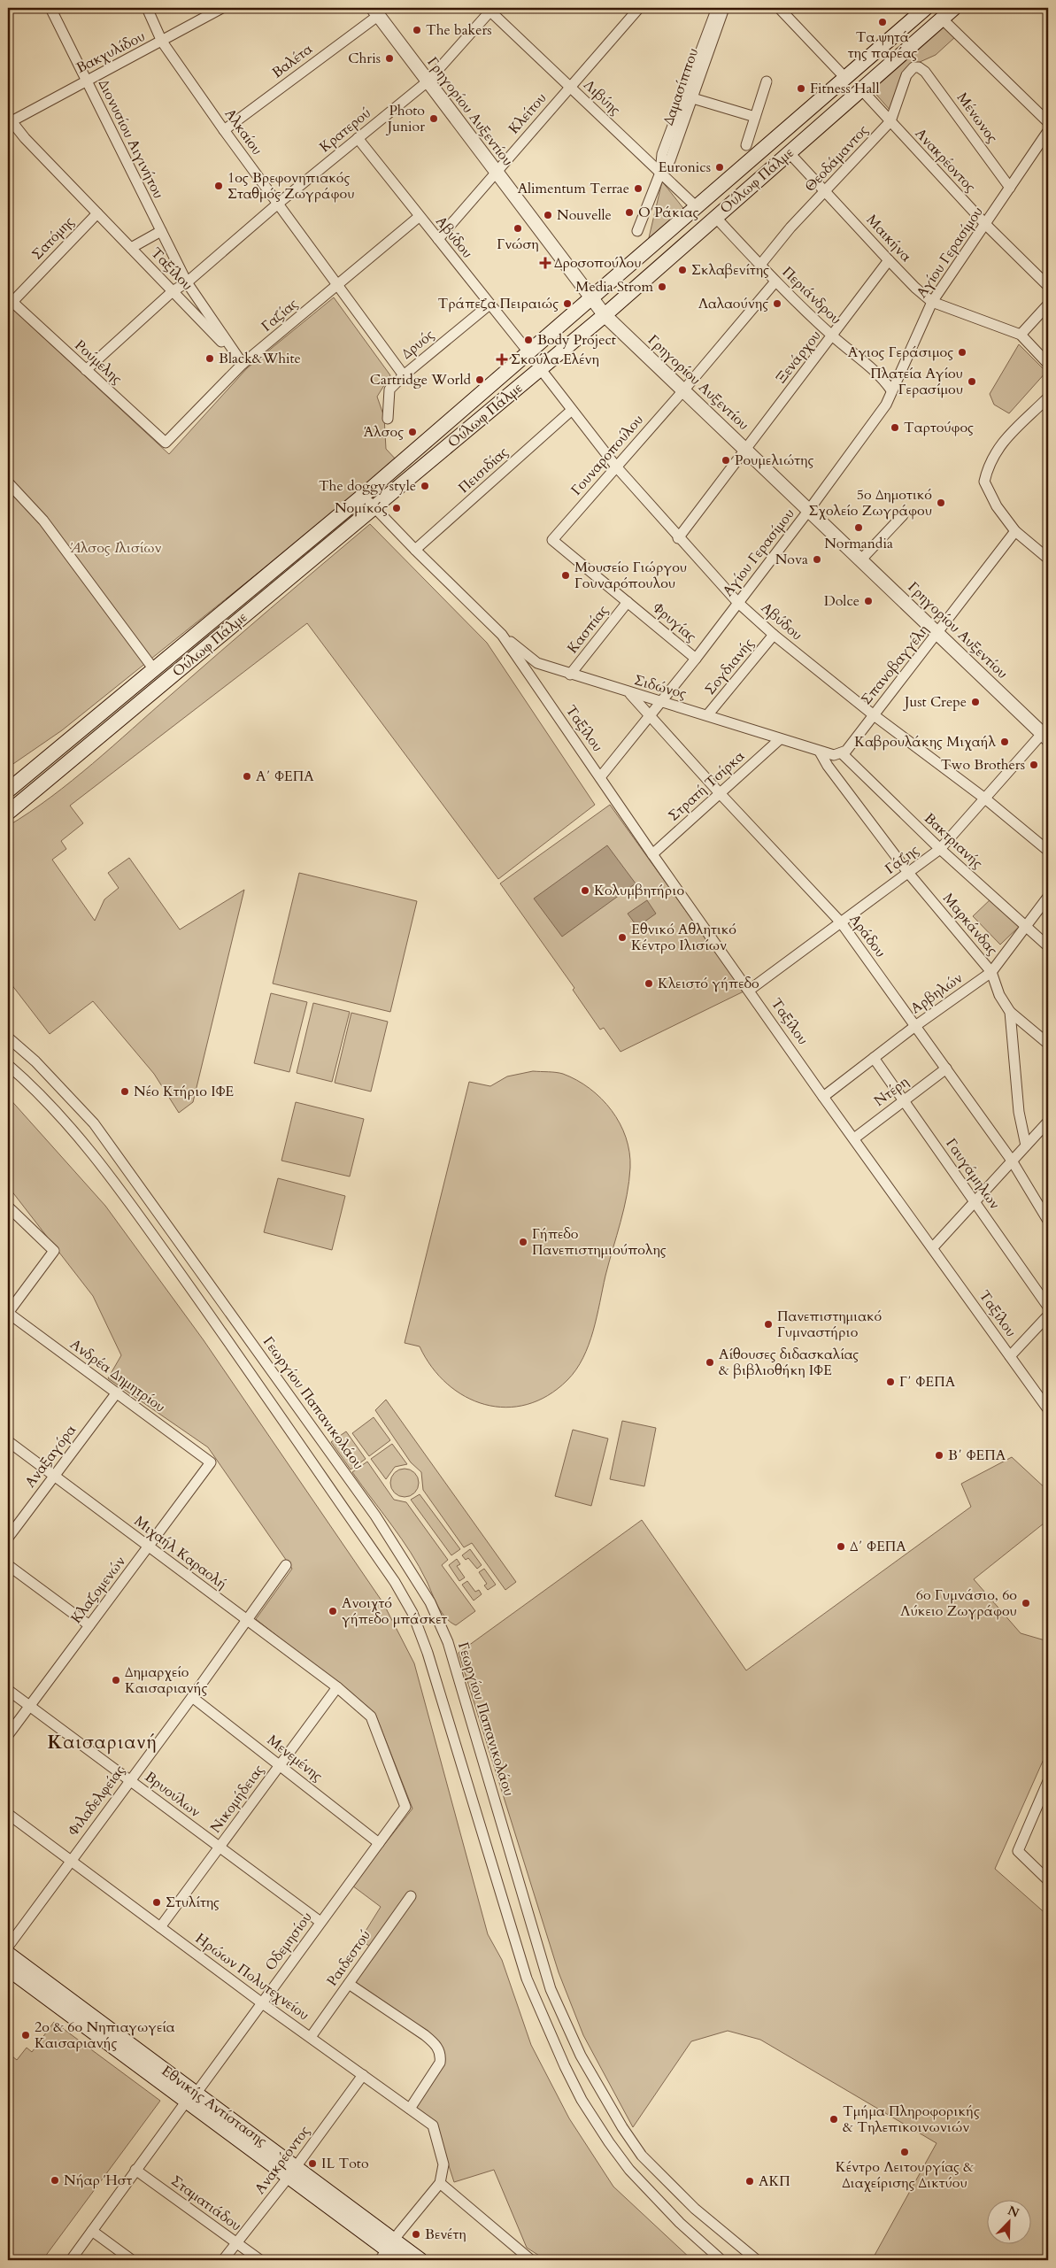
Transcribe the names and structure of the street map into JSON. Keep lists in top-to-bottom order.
{
  "streets": {
    "main road": ["Ούλωφ Πάλμε", "Εθνικής Αντίστασης"],
    "street": [
      "Βακχυλίδου",
      "Βαλέτα",
      "Δαμασίππου",
      "Λιβύης",
      "Γρηγορίου Αυξεντίου",
      "Κλείτου",
      "Μένωνος",
      "Κρατερού",
      "Αλκαίου",
      "Διονυσίου Αιγινήτου",
      "Θεοδάμαντος",
      "Ανακρέοντος",
      "Αβύδου",
      "Σατόμης",
      "Μαικήνα",
      "Αγίου Γερασίμου",
      "Ταξίλου",
      "Περιάνδρου",
      "Γαζίας",
      "Δρυός",
      "Ξενάρχου",
      "Ρούμελης",
      "Γουναροπούλου",
      "Πεισιδίας",
      "Φρυγίας",
      "Κασπίας",
      "Σπανοβαγγέλη",
      "Σογδιανής",
      "Σιδώνος",
      "Στρατή Τσίρκα",
      "Βακτριανής",
      "Γάζης",
      "Μαρκάνδας",
      "Αράδου",
      "Αρβηλών",
      "Ντέρη",
      "Γαυγάμηλων",
      "Ανδρέα Δημητρίου",
      "Γεωργίου Παπανικολάου",
      "Αναξαγόρα",
      "Μιχαήλ Καραολή",
      "Κλαζομενών",
      "Μενεμένης",
      "Βρυούλων",
      "Νικομήδειας",
      "Φιλαδελφείας",
      "Οδεμησίου",
      "Ραιδεστού",
      "Ηρώων Πολυτεχνείου",
      "Σταματιάδου"
    ]
  },
  "crossings": [
    ["Βακχυλίδου", "Αλκαίου"],
    ["Βακχυλίδου", "Διονυσίου Αιγινήτου"],
    ["Βακχυλίδου", "Ταξίλου"],
    ["Βαλέτα", "Γρηγορίου Αυξεντίου"],
    ["Βαλέτα", "Αλκαίου"],
    ["Δαμασίππου", "Λιβύης"],
    ["Λιβύης", "Κλείτου"],
    ["Λιβύης", "Κρατερού"],
    ["Λιβύης", "Ούλωφ Πάλμε"],
    ["Γρηγορίου Αυξεντίου", "Κλείτου"],
    ["Γρηγορίου Αυξεντίου", "Κρατερού"],
    ["Γρηγορίου Αυξεντίου", "Ούλωφ Πάλμε"],
    ["Γρηγορίου Αυξεντίου", "Αγίου Γερασίμου"],
    ["Γρηγορίου Αυξεντίου", "Ξενάρχου"],
    ["Γρηγορίου Αυξεντίου", "Γουναροπούλου"],
    ["Γρηγορίου Αυξεντίου", "Σπανοβαγγέλη"],
    ["Γρηγορίου Αυξεντίου", "Γάζης"],
    ["Κλείτου", "Αβύδου"],
    ["Μένωνος", "Θεοδάμαντος"],
    ["Μένωνος", "Αγίου Γερασίμου"],
    ["Κρατερού", "Αλκαίου"],
    ["Κρατερού", "Διονυσίου Αιγινήτου"],
    ["Κρατερού", "Αβύδου"],
    ["Κρατερού", "Ταξίλου"],
    ["Κρατερού", "Ρούμελης"],
    ["Αλκαίου", "Γαζίας"],
    ["Αλκαίου", "Δρυός"],
    ["Διονυσίου Αιγινήτου", "Ταξίλου"],
    ["Θεοδάμαντος", "Ανακρέοντος"],
    ["Θεοδάμαντος", "Μαικήνα"],
    ["Θεοδάμαντος", "Περιάνδρου"],
    ["Ανακρέοντος", "Ούλωφ Πάλμε"],
    ["Ανακρέοντος", "Αγίου Γερασίμου"],
    ["Ανακρέοντος", "Ηρώων Πολυτεχνείου"],
    ["Ανακρέοντος", "Εθνικής Αντίστασης"],
    ["Ανακρέοντος", "Σταματιάδου"],
    ["Ούλωφ Πάλμε", "Αβύδου"],
    ["Ούλωφ Πάλμε", "Μαικήνα"],
    ["Ούλωφ Πάλμε", "Ταξίλου"],
    ["Ούλωφ Πάλμε", "Περιάνδρου"],
    ["Αβύδου", "Αγίου Γερασίμου"],
    ["Αβύδου", "Γαζίας"],
    ["Αβύδου", "Δρυός"],
    ["Αβύδου", "Ξενάρχου"],
    ["Αβύδου", "Γουναροπούλου"],
    ["Αβύδου", "Πεισιδίας"],
    ["Αβύδου", "Σπανοβαγγέλη"],
    ["Αβύδου", "Σογδιανής"],
    ["Αβύδου", "Γάζης"],
    ["Σατόμης", "Ταξίλου"],
    ["Σατόμης", "Ρούμελης"],
    ["Μαικήνα", "Αγίου Γερασίμου"],
    ["Μαικήνα", "Ξενάρχου"],
    ["Αγίου Γερασίμου", "Ταξίλου"],
    ["Αγίου Γερασίμου", "Περιάνδρου"],
    ["Αγίου Γερασίμου", "Φρυγίας"],
    ["Αγίου Γερασίμου", "Σιδώνος"],
    ["Αγίου Γερασίμου", "Αράδου"],
    ["Ταξίλου", "Γαζίας"],
    ["Ταξίλου", "Πεισιδίας"],
    ["Ταξίλου", "Σιδώνος"],
    ["Ταξίλου", "Στρατή Τσίρκα"],
    ["Ταξίλου", "Γάζης"],
    ["Ταξίλου", "Αρβηλών"],
    ["Ταξίλου", "Ντέρη"],
    ["Περιάνδρου", "Ξενάρχου"],
    ["Γαζίας", "Ρούμελης"],
    ["Γουναροπούλου", "Φρυγίας"],
    ["Φρυγίας", "Κασπίας"],
    ["Κασπίας", "Σιδώνος"],
    ["Σπανοβαγγέλη", "Βακτριανής"],
    ["Σογδιανής", "Σιδώνος"],
    ["Σιδώνος", "Στρατή Τσίρκα"],
    ["Σιδώνος", "Μαρκάνδας"],
    ["Σιδώνος", "Αράδου"],
    ["Στρατή Τσίρκα", "Αράδου"],
    ["Βακτριανής", "Γάζης"],
    ["Βακτριανής", "Αρβηλών"],
    ["Γάζης", "Μαρκάνδας"],
    ["Γάζης", "Αράδου"],
    ["Μαρκάνδας", "Αρβηλών"],
    ["Αράδου", "Αρβηλών"],
    ["Αράδου", "Ντέρη"],
    ["Αρβηλών", "Γαυγάμηλων"],
    ["Ντέρη", "Γαυγάμηλων"],
    ["Ανδρέα Δημητρίου", "Αναξαγόρα"],
    ["Ανδρέα Δημητρίου", "Κλαζομενών"],
    ["Αναξαγόρα", "Μιχαήλ Καραολή"],
    ["Μιχαήλ Καραολή", "Κλαζομενών"],
    ["Μιχαήλ Καραολή", "Νικομήδειας"],
    ["Μιχαήλ Καραολή", "Φιλαδελφείας"],
    ["Μιχαήλ Καραολή", "Οδεμησίου"],
    ["Κλαζομενών", "Βρυούλων"],
    ["Μενεμένης", "Νικομήδειας"],
    ["Μενεμένης", "Φιλαδελφείας"],
    ["Μενεμένης", "Οδεμησίου"],
    ["Βρυούλων", "Νικομήδειας"],
    ["Βρυούλων", "Φιλαδελφείας"],
    ["Βρυούλων", "Οδεμησίου"],
    ["Νικομήδειας", "Ηρώων Πολυτεχνείου"],
    ["Φιλαδελφείας", "Ηρώων Πολυτεχνείου"],
    ["Οδεμησίου", "Ηρώων Πολυτεχνείου"],
    ["Οδεμησίου", "Εθνικής Αντίστασης"],
    ["Οδεμησίου", "Σταματιάδου"],
    ["Ραιδεστού", "Ηρώων Πολυτεχνείου"]
  ],
  "districts": ["Καισαριανή"],
  "parks": ["Άλσος Ιλισίων"],
  "places": {
    "other": [
      "Τα ψητά της παρέας",
      "The bakers",
      "Chris",
      "Fitness Hall",
      "Photo Junior",
      "Euronics",
      "1ος Βρεφονηπιακός Σταθμός Ζωγράφου",
      "Alimentum Terrae",
      "Ο Ράκιας",
      "Nouvelle",
      "Γνώση",
      "Σκλαβενίτης",
      "Media Strom",
      "Τράπεζα Πειραιώς",
      "Λαλαούνης",
      "Body Project",
      "Αγιος Γεράσιμος",
      "Black&White",
      "Cartridge World",
      "Πλατεία Αγίου Γερασίμου",
      "Ταρτούφος",
      "Άλσος",
      "Ρουμελιώτης",
      "The doggy style",
      "5ο Δημοτικό Σχολείο Ζωγράφου",
      "Νομικός",
      "Normandia",
      "Nova",
      "Μουσείο Γιώργου Γουναρόπουλου",
      "Dolce",
      "Just Crepe",
      "Καβρουλάκης Μιχαήλ",
      "Two Brothers",
      "Α΄ ΦΕΠΑ",
      "Κολυμβητήριο",
      "Εθνικό Αθλητικό Κέντρο Ιλισίων",
      "Κλειστό γήπεδο",
      "Νέο Κτήριο ΙΦΕ",
      "Γήπεδο Πανεπιστημιούπολης",
      "Πανεπιστημιακό Γυμναστήριο",
      "Αίθουσες διδασκαλίας & βιβλιοθήκη ΙΦΕ",
      "Γ΄ ΦΕΠΑ",
      "Β΄ ΦΕΠΑ",
      "Δ΄ ΦΕΠΑ",
      "6ο Γυμνάσιο, 6ο Λύκειο Ζωγράφου",
      "Ανοιχτό γήπεδο μπάσκετ",
      "Δημαρχείο Καισαριανής",
      "Στυλίτης",
      "2ο & 6ο Νηπιαγωγεία Καισαριανής",
      "Τμήμα Πληροφορικής & Τηλεπικοινωνιών",
      "Κέντρο Λειτουργίας & Διαχείρισης Δικτύου",
      "IL Toto",
      "Νήαρ Ήστ",
      "ΑΚΠ",
      "Βενέτη"
    ],
    "health": ["Δροσοπούλου", "Σκούλα Ελένη"]
  },
  "north": "top right"
}
